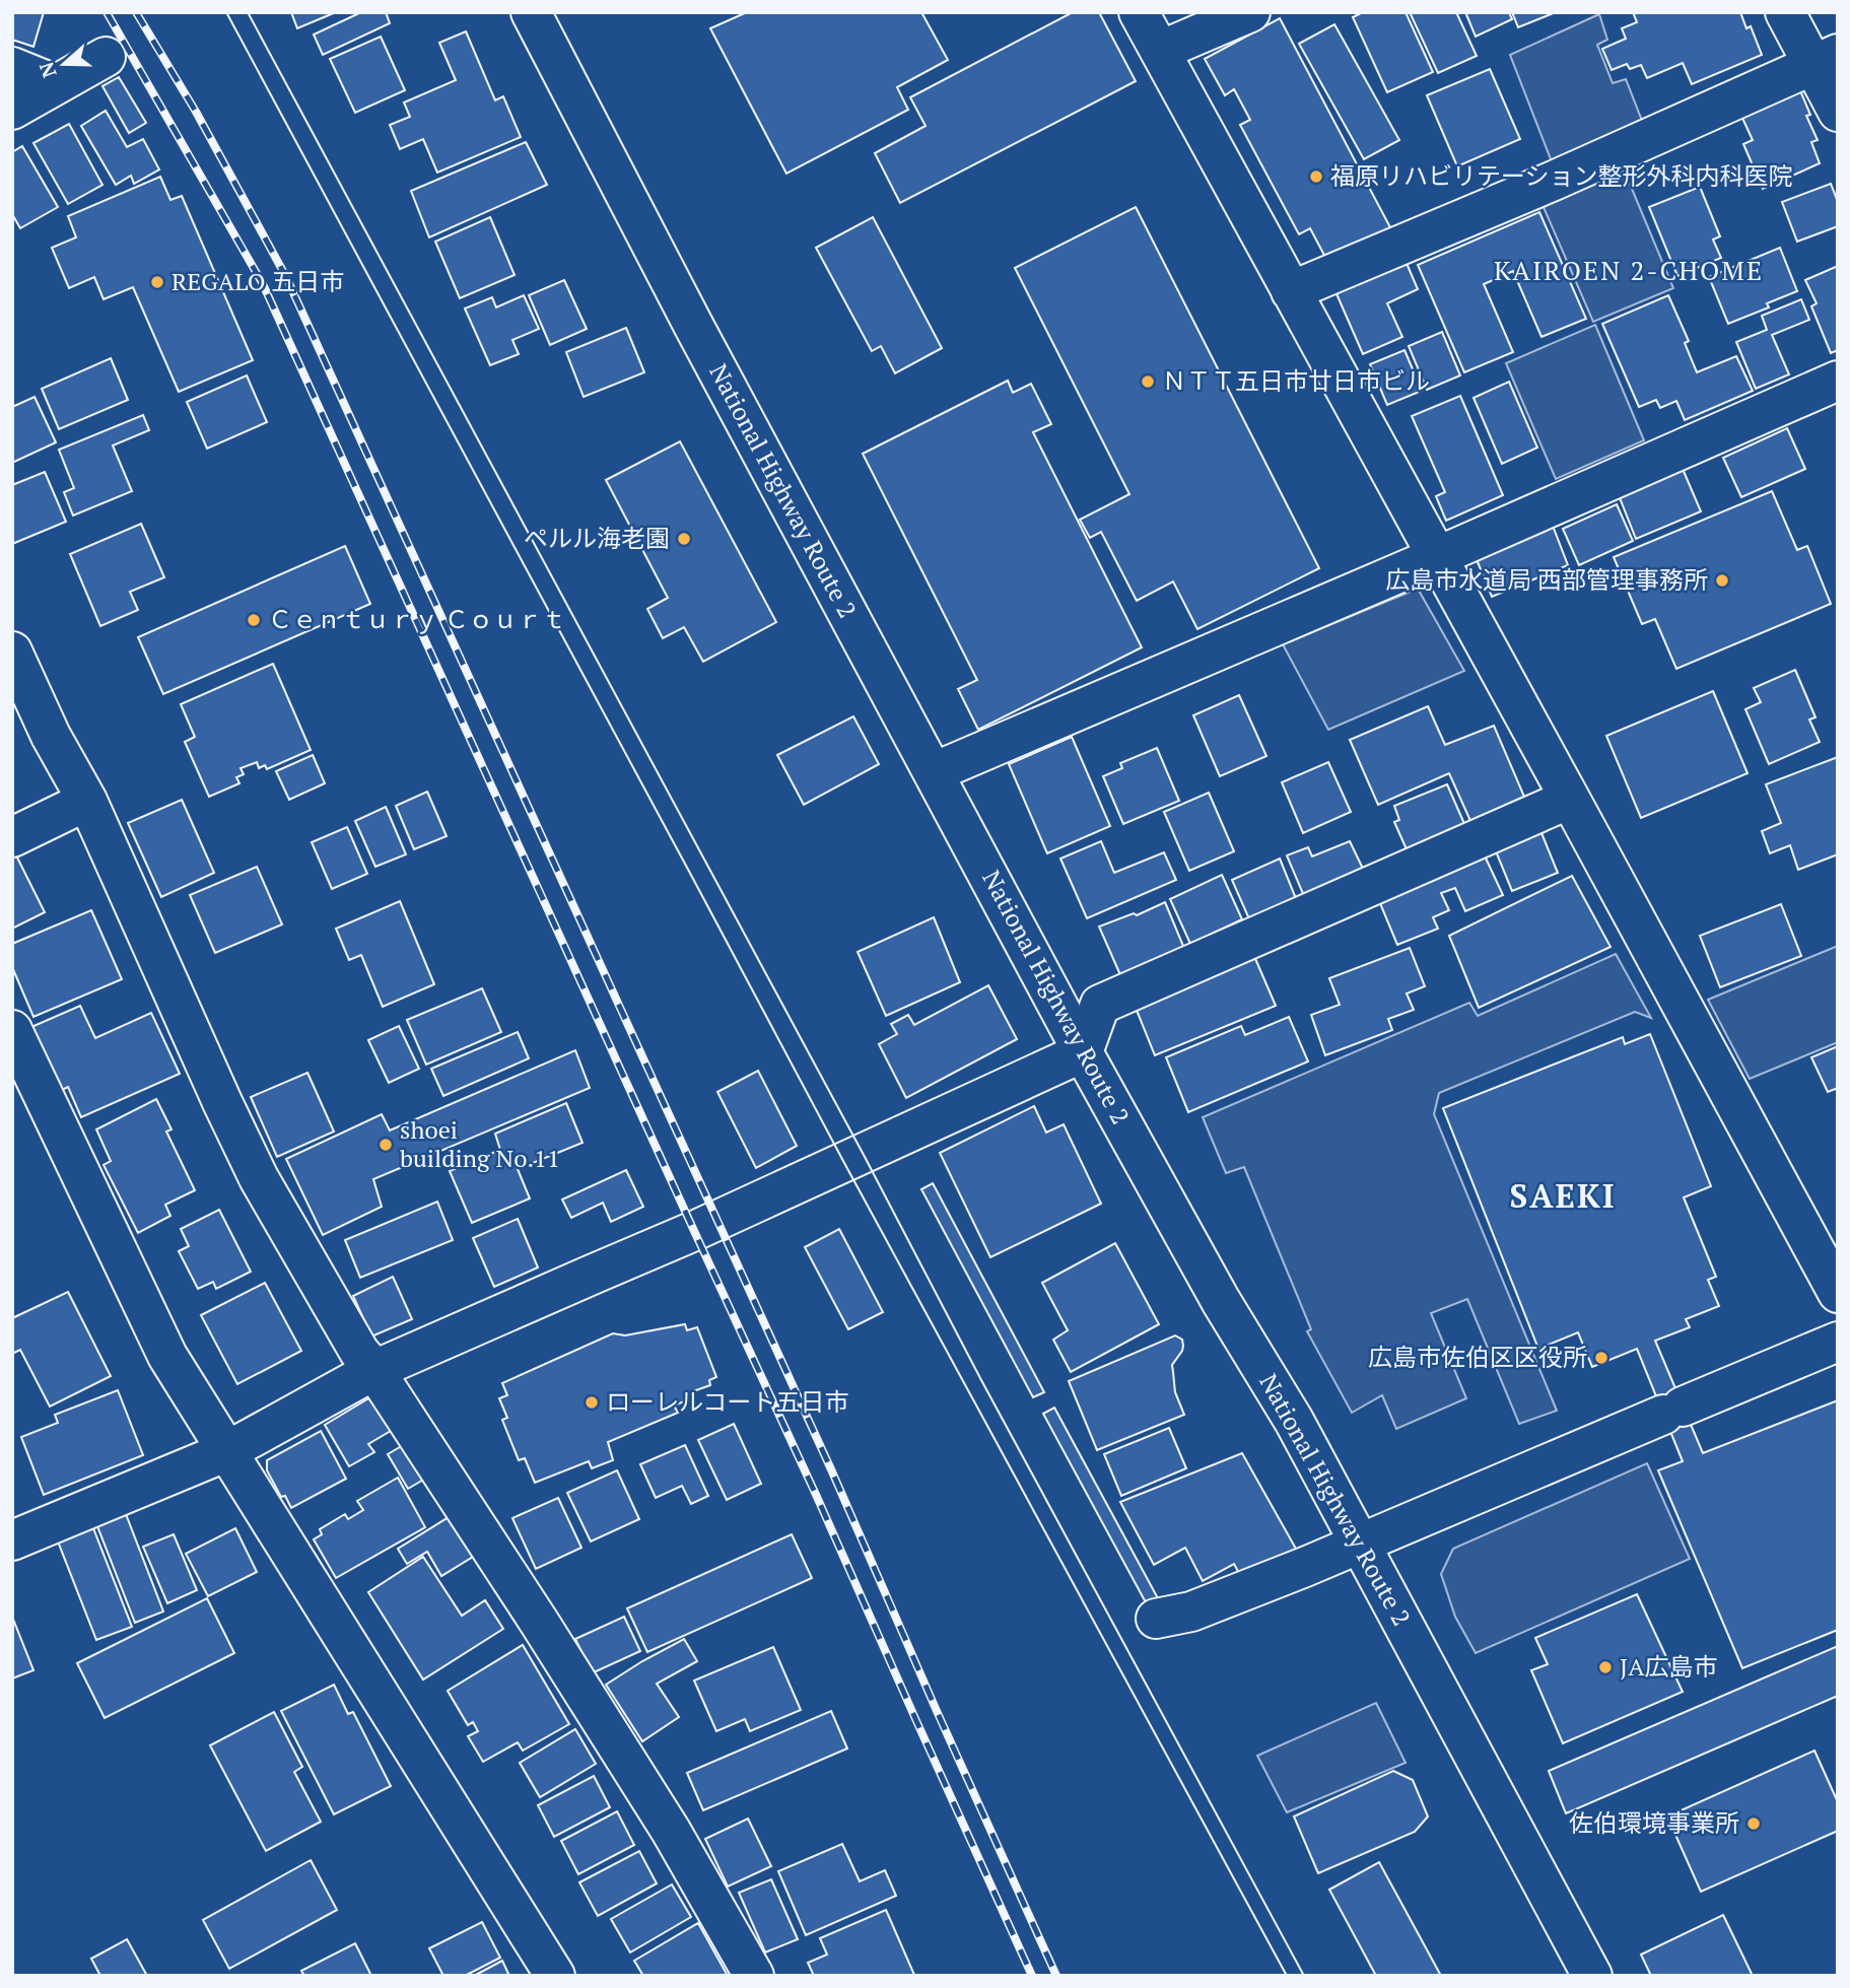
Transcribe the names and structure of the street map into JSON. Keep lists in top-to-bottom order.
{
  "streets": {
    "main road": ["National Highway Route 2"]
  },
  "districts": ["KAIROEN 2-CHOME", "SAEKI"],
  "places": [
    "福原リハビリテーション整形外科内科医院",
    "REGALO 五日市",
    "ＮＴＴ五日市廿日市ビル",
    "ペルル海老園",
    "広島市水道局 西部管理事務所",
    "Ｃｅｎｔｕｒｙ Ｃｏｕｒｔ",
    "shoei building No.11",
    "広島市佐伯区区役所",
    "ローレルコート五日市",
    "JA広島市",
    "佐伯環境事業所"
  ],
  "north": "left"
}
